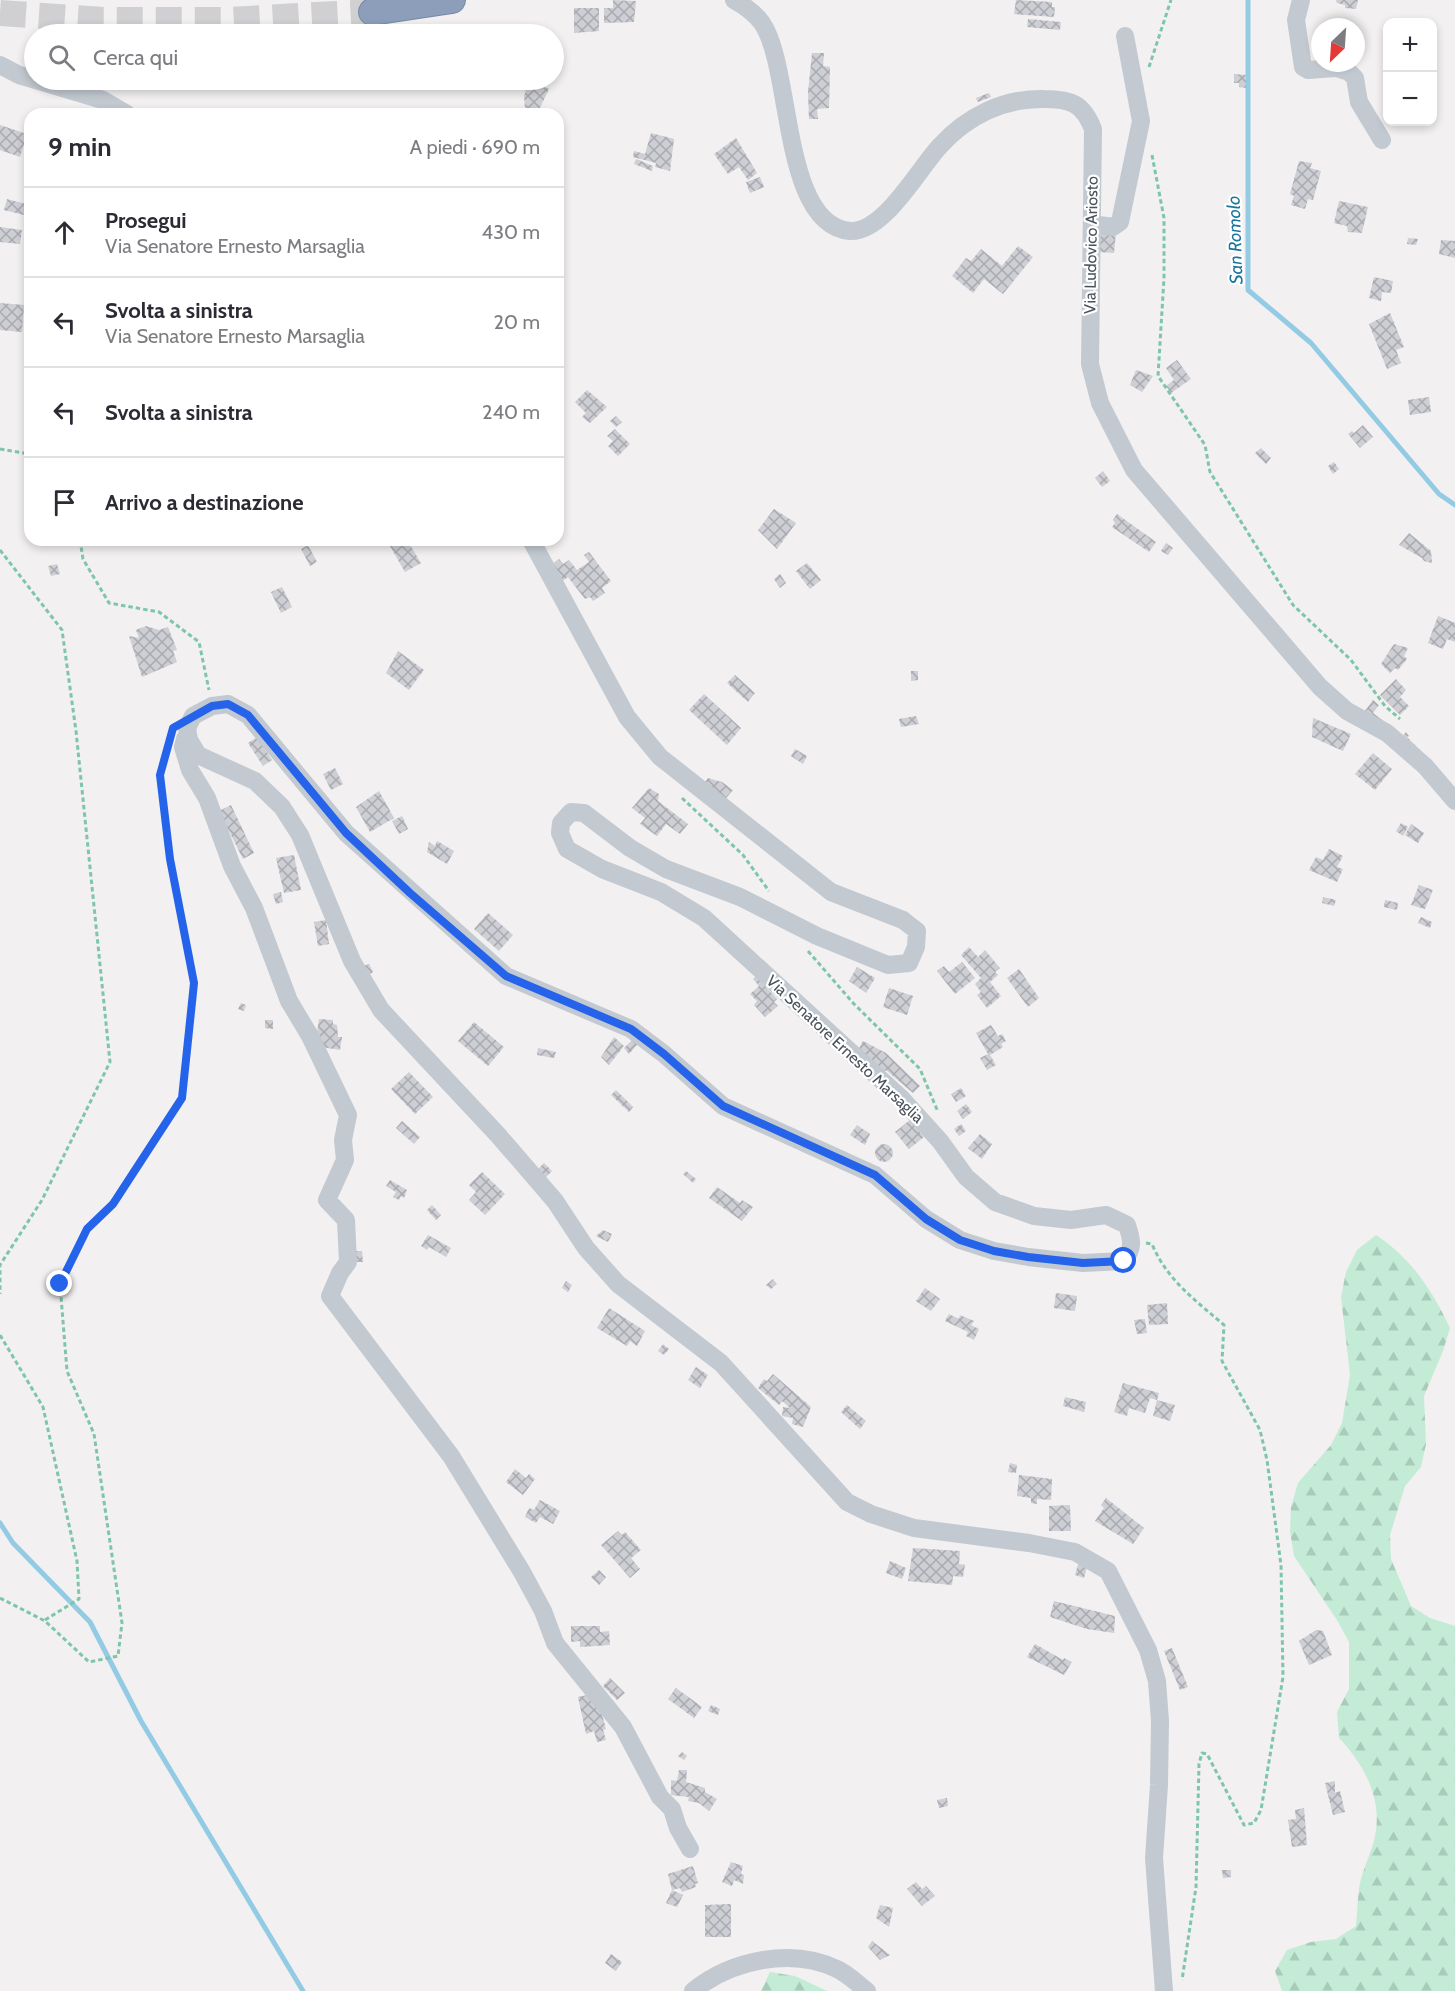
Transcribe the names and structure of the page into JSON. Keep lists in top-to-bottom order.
{
  "streets": {
    "street": ["Via Ludovico Ariosto", "Via Senatore Ernesto Marsaglia"]
  },
  "water": ["San Romolo"],
  "north": "bottom left",
  "page": {
    "map_buttons": ["+", "−"],
    "search": "Cerca qui",
    "heading": ["9 min", "A piedi · 690 m"],
    "list": [
      ["Prosegui", "Via Senatore Ernesto Marsaglia", "430 m"],
      ["Svolta a sinistra", "Via Senatore Ernesto Marsaglia", "20 m"],
      ["Svolta a sinistra", "240 m"],
      "Arrivo a destinazione"
    ]
  }
}
